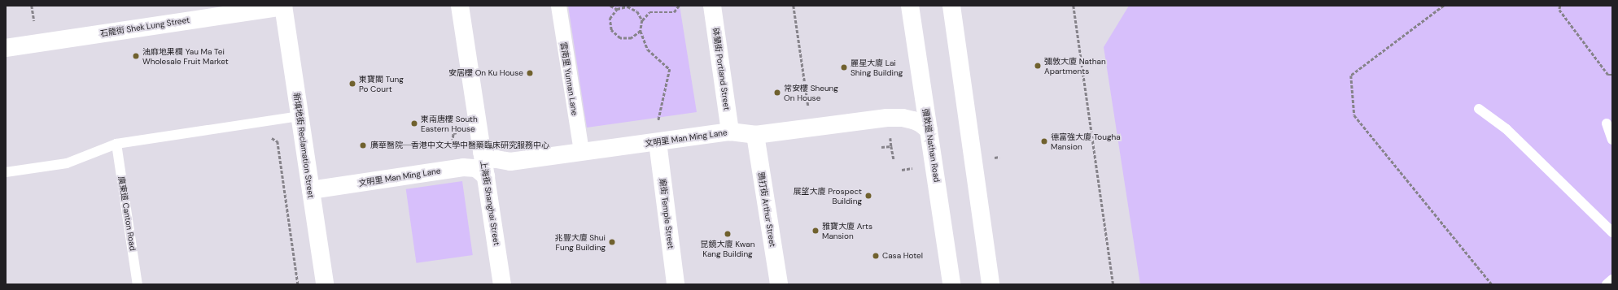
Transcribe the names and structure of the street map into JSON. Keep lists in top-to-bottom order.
{
  "streets": {
    "street": [
      "石龍街 Shek Lung Street",
      "砵蘭街 Portland Street",
      "雲南里 Yunnan Lane",
      "文明里 Man Ming Lane",
      "新填地街 Reclamation Street",
      "彌敦道 Nathan Road",
      "上海街 Shanghai Street",
      "鴉打街 Arthur Street",
      "廟街 Temple Street"
    ],
    "lane": ["廣東道 Canton Road"]
  },
  "crossings": [
    ["石龍街 Shek Lung Street", "新填地街 Reclamation Street"],
    ["砵蘭街 Portland Street", "文明里 Man Ming Lane"],
    ["雲南里 Yunnan Lane", "文明里 Man Ming Lane"],
    ["文明里 Man Ming Lane", "新填地街 Reclamation Street"],
    ["文明里 Man Ming Lane", "彌敦道 Nathan Road"],
    ["文明里 Man Ming Lane", "上海街 Shanghai Street"],
    ["文明里 Man Ming Lane", "鴉打街 Arthur Street"],
    ["文明里 Man Ming Lane", "廟街 Temple Street"]
  ],
  "places": [
    "油麻地果欄 Yau Ma Tei Wholesale Fruit Market",
    "彌敦大廈 Nathan Apartments",
    "麗星大廈 Lai Shing Building",
    "安居樓 On Ku House",
    "東寶閣 Tung Po Court",
    "常安樓 Sheung On House",
    "東南唐樓 South Eastern House",
    "德富強大廈 Tougha Mansion",
    "廣華醫院─香港中文大學中醫藥臨床研究服務中心",
    "展望大廈 Prospect Building",
    "雅寶大廈 Arts Mansion",
    "昆鏡大廈 Kwan Kang Building",
    "兆豐大廈 Shui Fung Building",
    "Casa Hotel"
  ]
}
